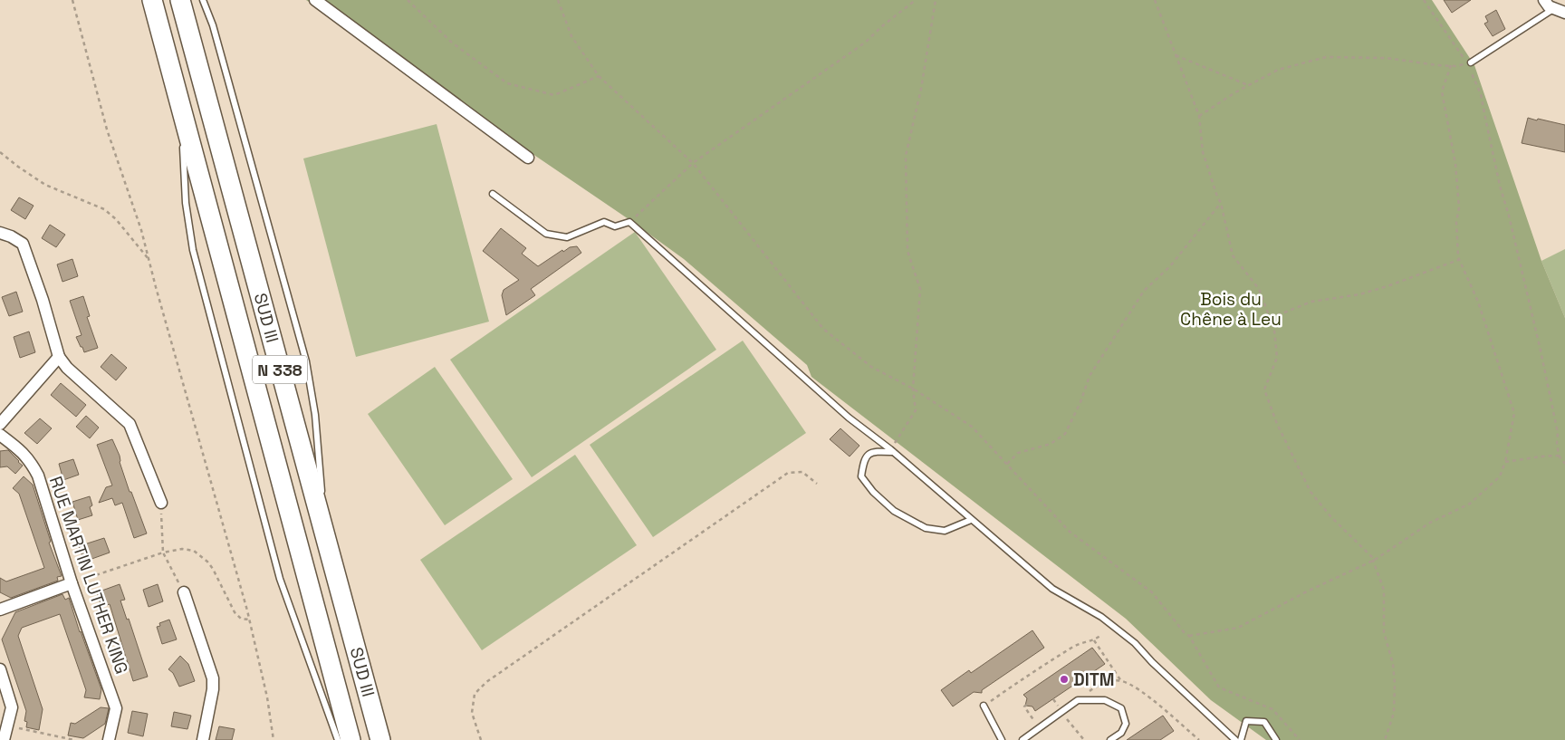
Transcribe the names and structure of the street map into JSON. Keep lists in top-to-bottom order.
{
  "streets": {
    "highway": ["SUD III", "N 338"],
    "street": ["RUE MARTIN LUTHER KING"]
  },
  "parks": ["Bois du Chêne à Leu"],
  "places": ["DITM"]
}
